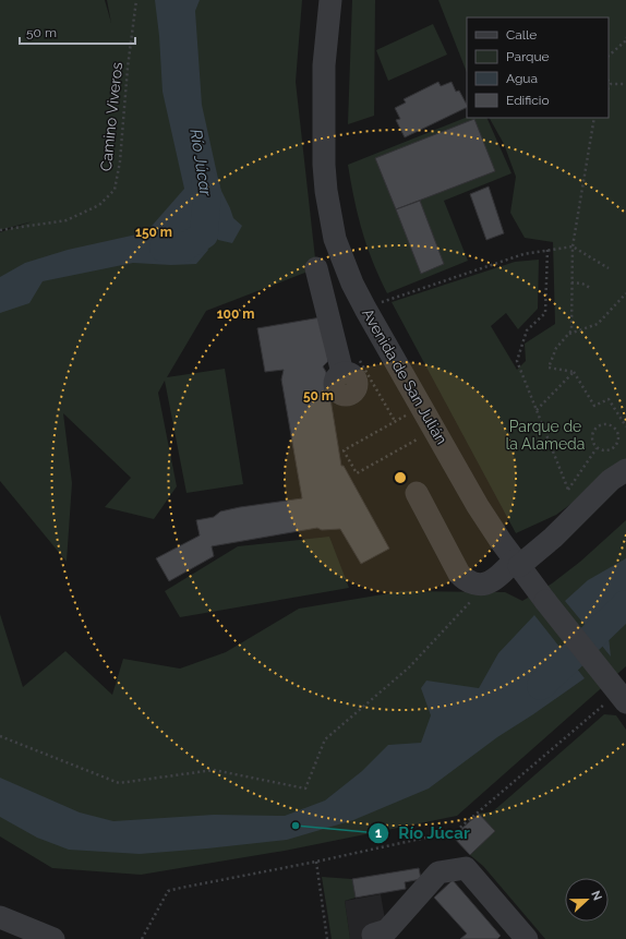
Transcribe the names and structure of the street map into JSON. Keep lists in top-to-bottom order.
{
  "streets": {
    "street": ["Avenida de San Julián"],
    "path": ["Camino Viveros"]
  },
  "water": ["Río Júcar"],
  "parks": ["Parque de la Alameda"],
  "places": ["Río Júcar"],
  "legend": [
    "Calle",
    "Parque",
    "Agua",
    "Edificio"
  ],
  "scale_bar": "50 m",
  "north": "right",
  "rings": ["150 m", "100 m", "50 m"]
}
